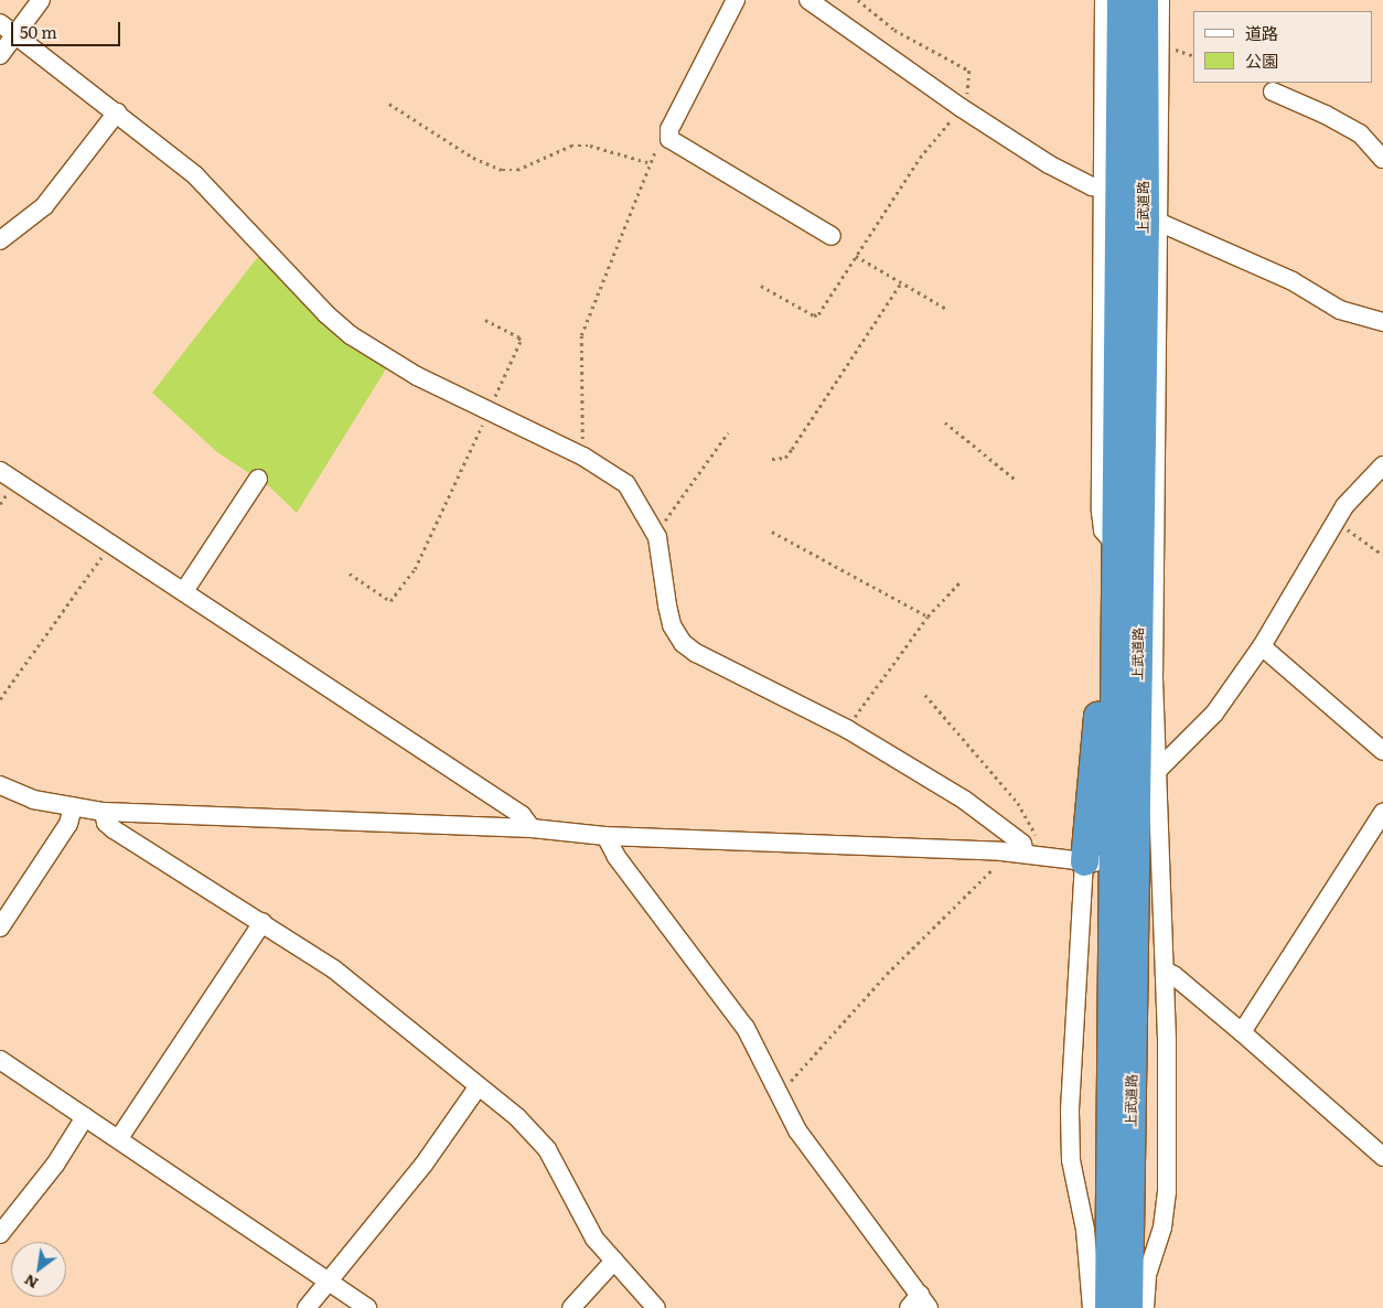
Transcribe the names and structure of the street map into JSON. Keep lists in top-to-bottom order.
{
  "streets": {
    "highway": ["上武道路"]
  },
  "legend": ["道路", "公園"],
  "scale_bar": "50 m",
  "north": "bottom left"
}
